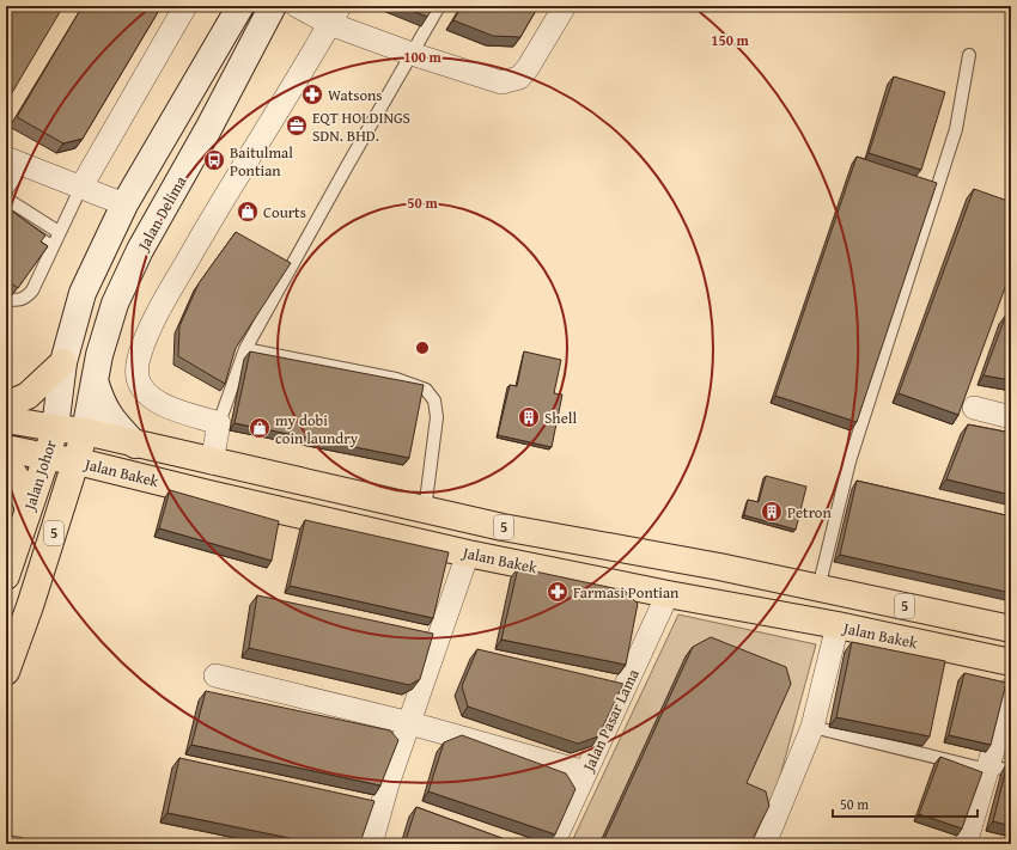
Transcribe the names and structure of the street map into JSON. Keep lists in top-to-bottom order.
{
  "streets": {
    "main road": ["Jalan Bakek", "Jalan Johor", "5"],
    "street": ["Jalan Delima", "Jalan Pasar Lama"]
  },
  "crossings": [
    ["Jalan Delima", "Jalan Bakek"],
    ["Jalan Delima", "Jalan Johor"],
    ["Jalan Bakek", "Jalan Johor"],
    ["Jalan Bakek", "Jalan Pasar Lama"]
  ],
  "places": {
    "pharmacy": ["Watsons", "Farmasi Pontian"],
    "office": ["EQT HOLDINGS SDN. BHD."],
    "bus stop": ["Baitulmal Pontian"],
    "shop": ["Courts", "my dobi coin laundry"],
    "building": ["Shell", "Petron"]
  },
  "scale_bar": "50 m",
  "rings": ["150 m", "100 m", "50 m"]
}
